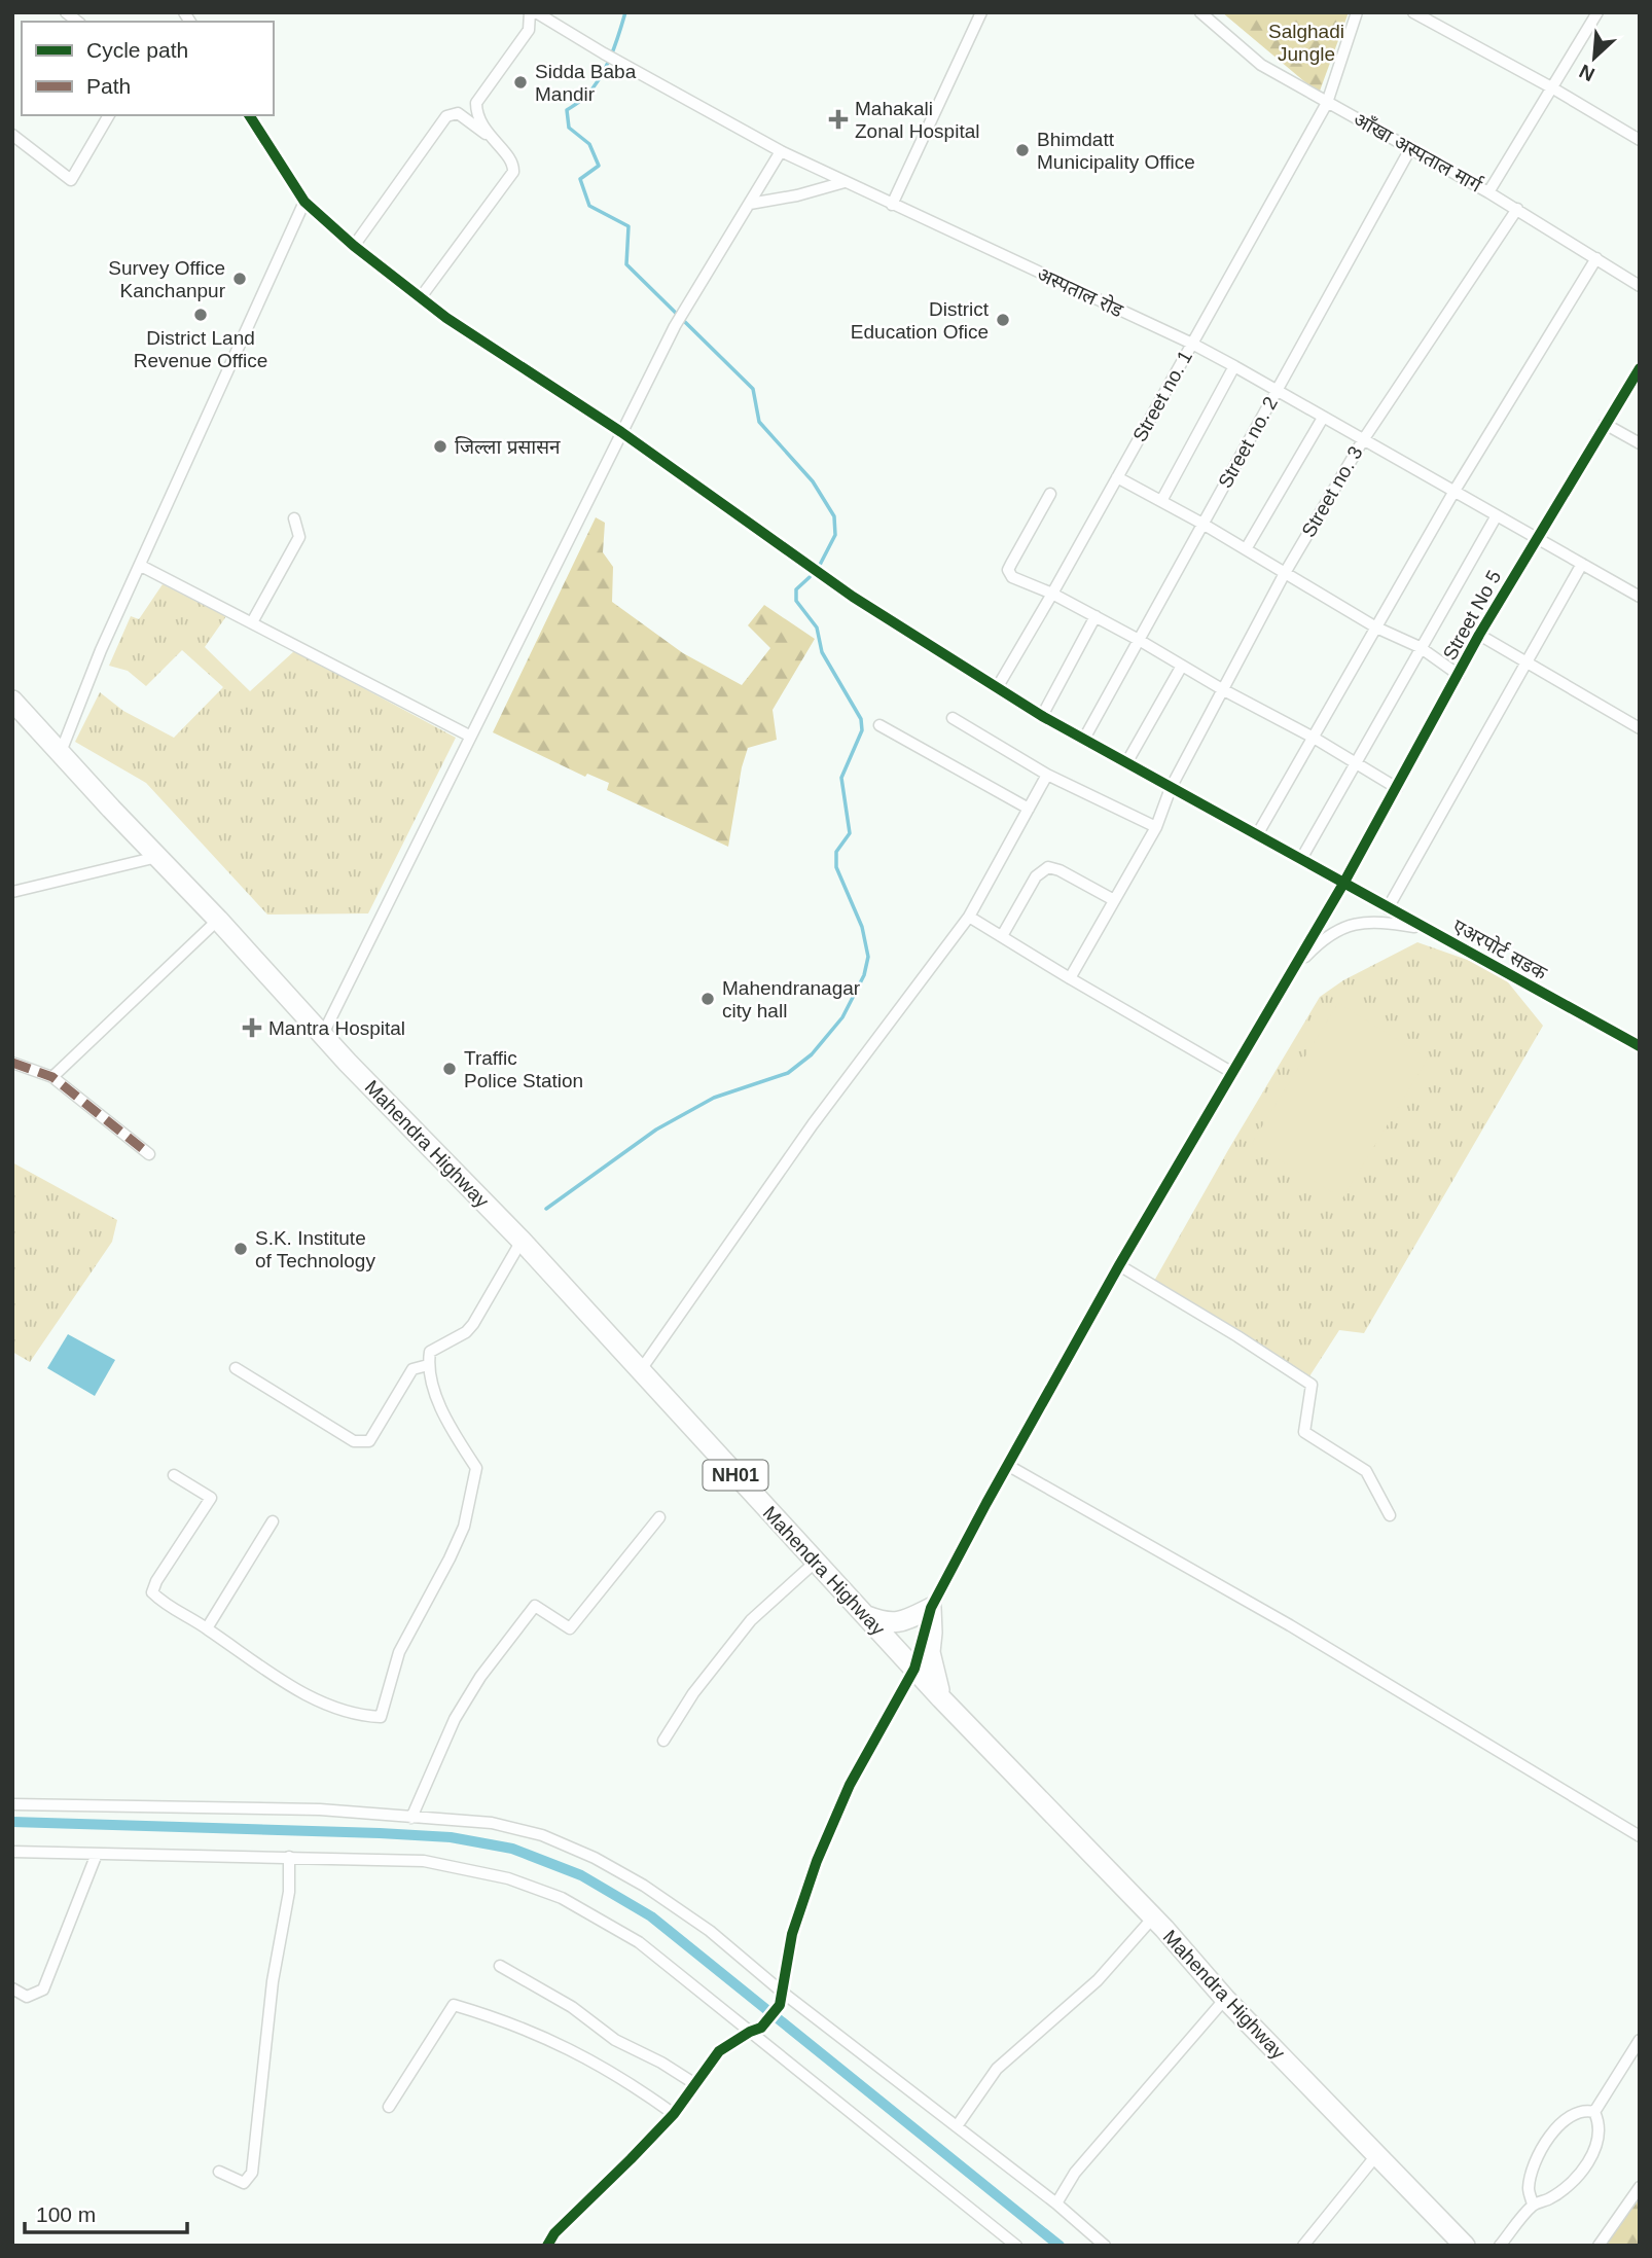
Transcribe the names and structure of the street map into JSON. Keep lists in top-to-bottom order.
{
  "streets": {
    "highway": ["Mahendra Highway", "NH01"],
    "street": [
      "आँखा अस्पताल मार्ग",
      "अस्पताल रोड",
      "Street no. 1",
      "Street no. 2",
      "Street no. 3",
      "Street No 5",
      "एअरपोर्ट सडक"
    ]
  },
  "crossings": [
    ["आँखा अस्पताल मार्ग", "Street no. 1"],
    ["आँखा अस्पताल मार्ग", "Street no. 2"],
    ["आँखा अस्पताल मार्ग", "Street no. 3"],
    ["अस्पताल रोड", "Street no. 1"],
    ["अस्पताल रोड", "Street no. 2"],
    ["अस्पताल रोड", "Street no. 3"],
    ["अस्पताल रोड", "Street No 5"],
    ["Street no. 1", "एअरपोर्ट सडक"],
    ["Street no. 2", "एअरपोर्ट सडक"],
    ["Street no. 3", "एअरपोर्ट सडक"],
    ["Street No 5", "एअरपोर्ट सडक"]
  ],
  "parks": ["Salghadi Jungle"],
  "places": {
    "other": [
      "Sidda Baba Mandir",
      "Bhimdatt Municipality Office",
      "Survey Office Kanchanpur",
      "District Land Revenue Office",
      "District Education Ofice",
      "जिल्ला प्रसासन",
      "Mahendranagar city hall",
      "Traffic Police Station",
      "S.K. Institute of Technology"
    ],
    "health": ["Mahakali Zonal Hospital", "Mantra Hospital"]
  },
  "legend": ["Cycle path", "Path"],
  "scale_bar": "100 m",
  "north": "bottom left"
}
